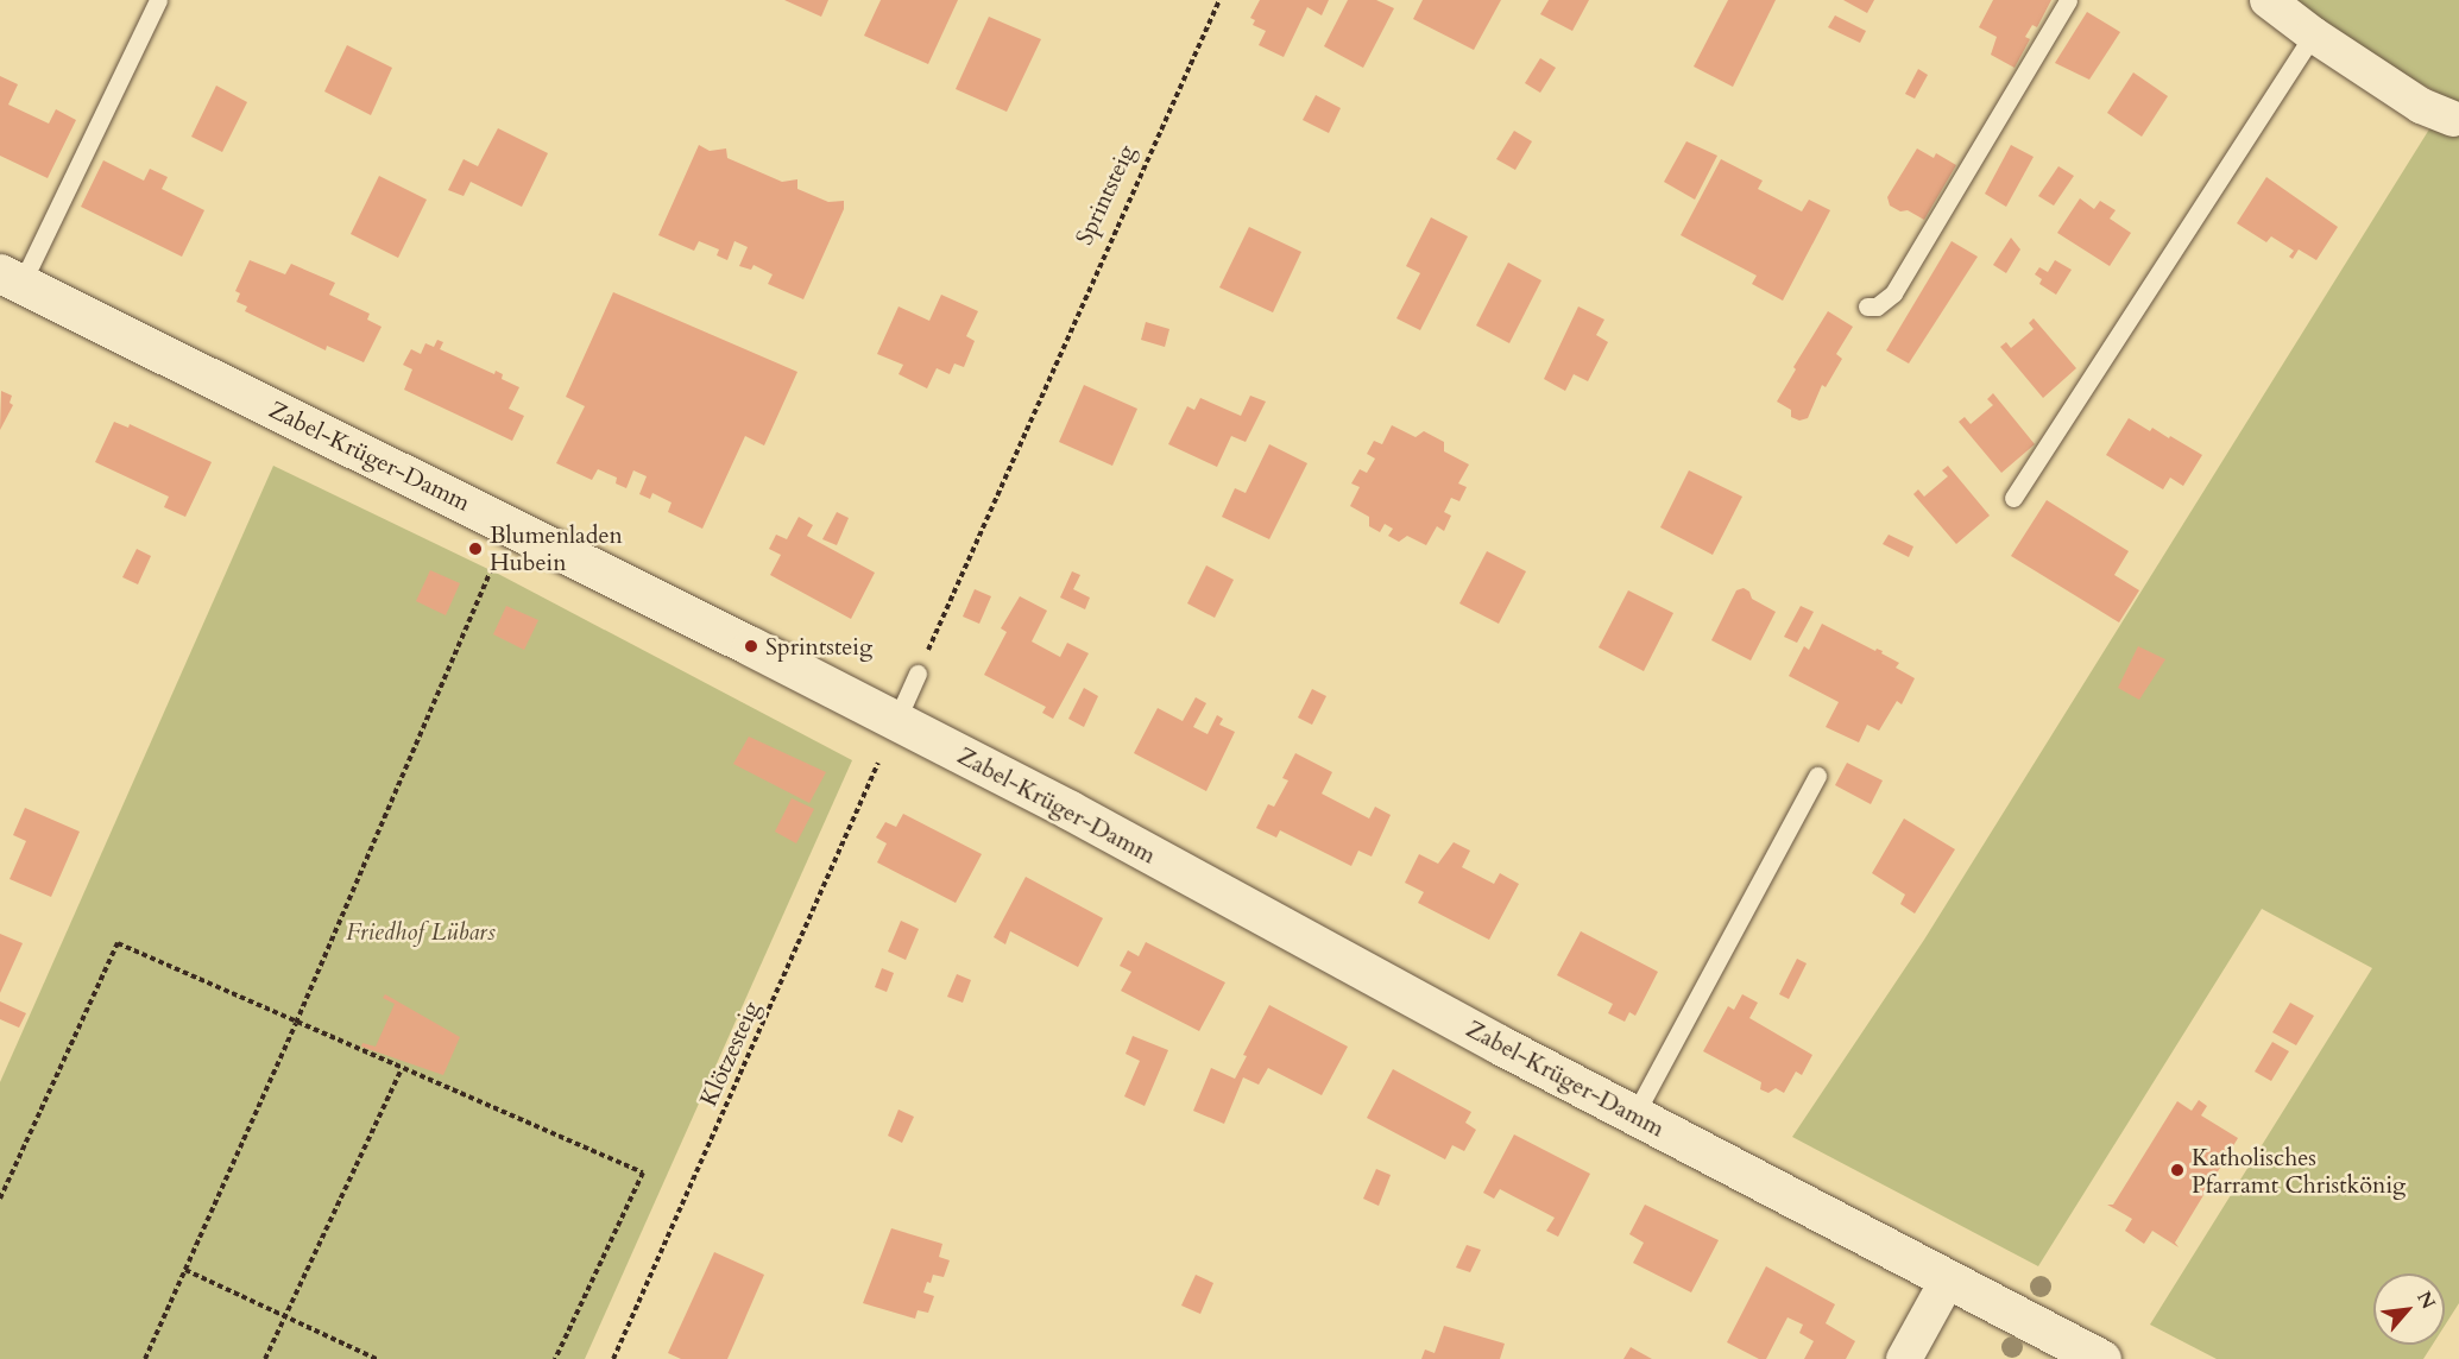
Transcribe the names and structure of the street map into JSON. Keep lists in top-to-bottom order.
{
  "streets": {
    "street": ["Zabel-Krüger-Damm"],
    "path": ["Sprintsteig", "Klötzesteig"]
  },
  "parks": ["Friedhof Lübars"],
  "places": ["Blumenladen Hubein", "Sprintsteig", "Katholisches Pfarramt Christkönig"],
  "north": "top right"
}
